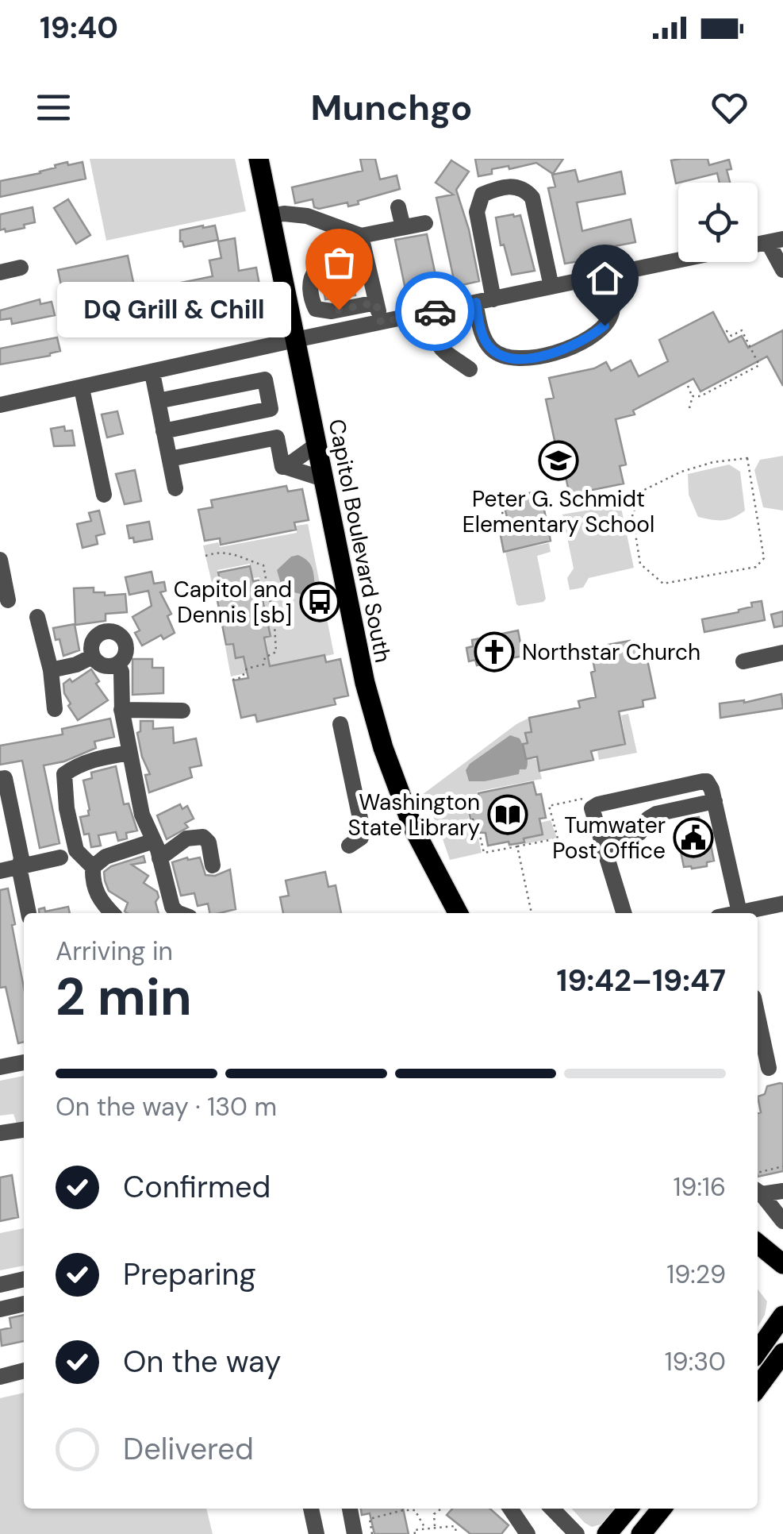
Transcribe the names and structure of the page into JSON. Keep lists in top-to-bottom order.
{
  "streets": {
    "main road": ["Capitol Boulevard South"]
  },
  "places": {
    "other": ["DQ Grill & Chill"],
    "school or university": ["Peter G. Schmidt Elementary School"],
    "bus stop": ["Capitol and Dennis [sb]"],
    "church": ["Northstar Church"],
    "library": ["Washington State Library"],
    "public building": ["Tumwater Post Office"]
  },
  "page": {
    "status": "19:40",
    "header": "Munchgo",
    "bubble": "DQ Grill & Chill",
    "heading": ["2 min", "Arriving in", "19:42–19:47"],
    "bar": "On the way · 130 m",
    "list": [
      ["Confirmed", "19:16"],
      ["Preparing", "19:29"],
      ["On the way", "19:30"],
      "Delivered"
    ]
  }
}
